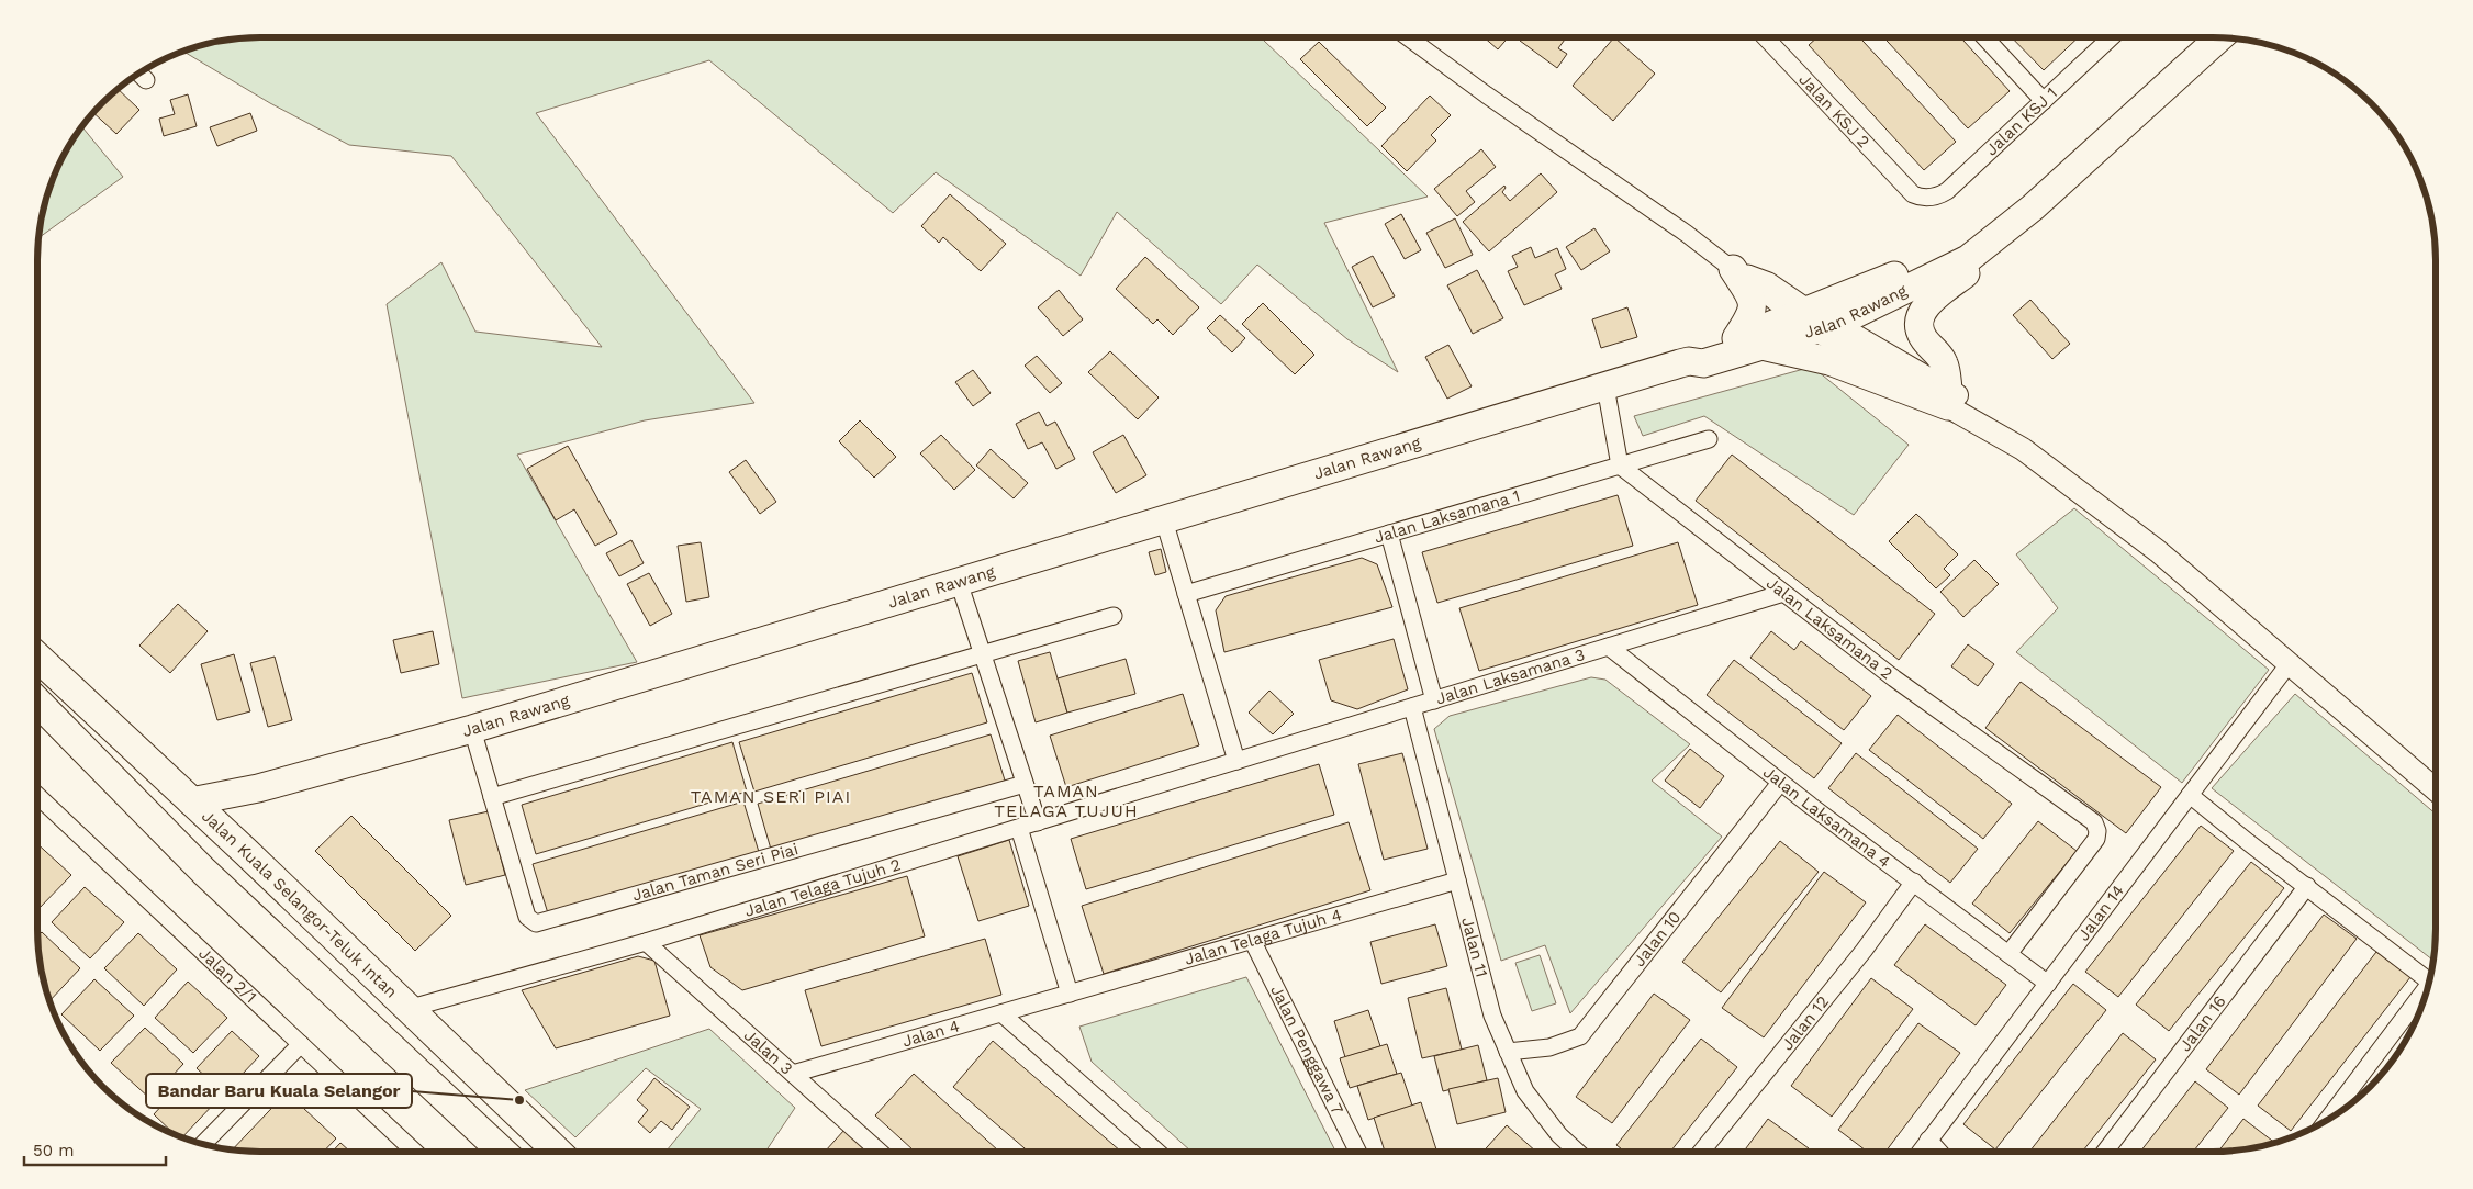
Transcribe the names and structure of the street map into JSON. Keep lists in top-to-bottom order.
{
  "streets": {
    "highway": ["Jalan Kuala Selangor-Teluk Intan"],
    "main road": ["Jalan Rawang"],
    "street": [
      "Jalan KSJ 2",
      "Jalan KSJ 1",
      "Jalan Laksamana 1",
      "Jalan Laksamana 2",
      "Jalan Laksamana 3",
      "Jalan Laksamana 4",
      "Jalan Taman Seri Piai",
      "Jalan Telaga Tujuh 2",
      "Jalan 14",
      "Jalan Telaga Tujuh 4",
      "Jalan 10",
      "Jalan 11",
      "Jalan 2/1",
      "Jalan 12",
      "Jalan 16",
      "Jalan 4",
      "Jalan Penggawa 7",
      "Jalan 3"
    ]
  },
  "crossings": [
    ["Jalan KSJ 2", "Jalan KSJ 1"],
    ["Jalan Rawang", "Jalan Taman Seri Piai"],
    ["Jalan Rawang", "Jalan Kuala Selangor-Teluk Intan"],
    ["Jalan Laksamana 1", "Jalan Laksamana 2"],
    ["Jalan Laksamana 2", "Jalan Laksamana 3"],
    ["Jalan Laksamana 2", "Jalan Laksamana 4"],
    ["Jalan Laksamana 3", "Jalan Laksamana 4"],
    ["Jalan Laksamana 3", "Jalan Telaga Tujuh 2"],
    ["Jalan Laksamana 3", "Jalan 11"],
    ["Jalan Laksamana 4", "Jalan 14"],
    ["Jalan Laksamana 4", "Jalan 10"],
    ["Jalan Laksamana 4", "Jalan 12"],
    ["Jalan Telaga Tujuh 2", "Jalan Kuala Selangor-Teluk Intan"],
    ["Jalan Telaga Tujuh 2", "Jalan 3"],
    ["Jalan Telaga Tujuh 4", "Jalan 11"],
    ["Jalan Telaga Tujuh 4", "Jalan 4"],
    ["Jalan Telaga Tujuh 4", "Jalan Penggawa 7"],
    ["Jalan 10", "Jalan 11"],
    ["Jalan 4", "Jalan 3"]
  ],
  "districts": ["TAMAN TELAGA TUJUH", "TAMAN SERI PIAI"],
  "places": ["Bandar Baru Kuala Selangor"],
  "scale_bar": "50 m"
}
